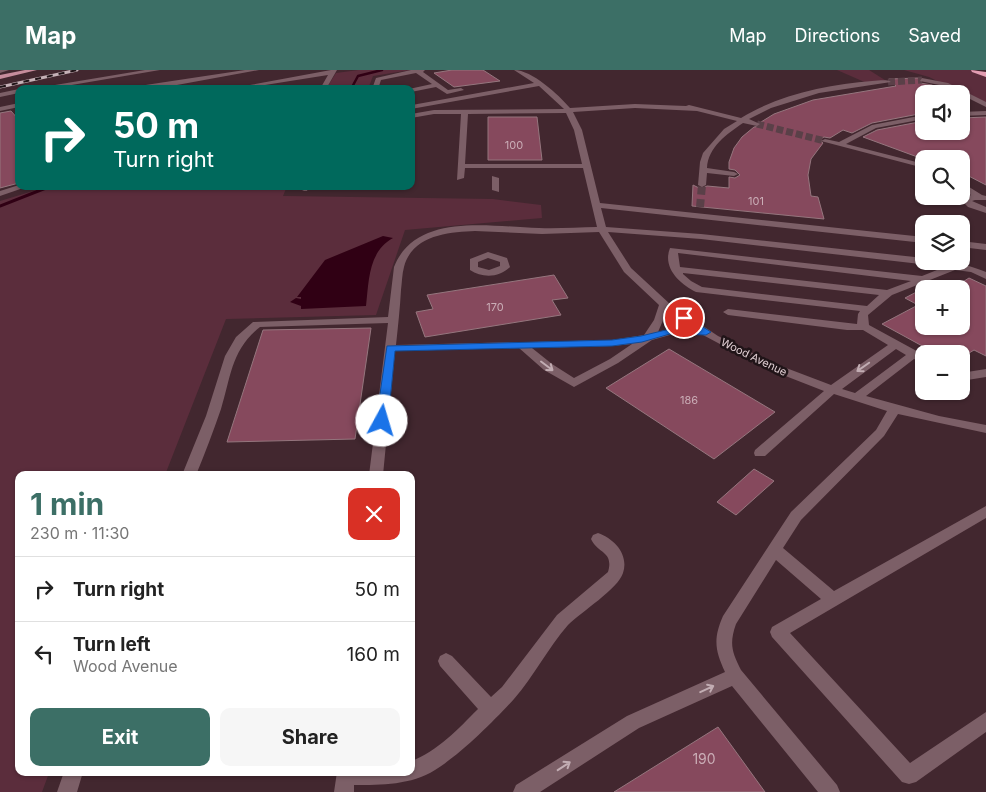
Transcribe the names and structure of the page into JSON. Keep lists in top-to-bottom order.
{
  "streets": {
    "street": ["Wood Avenue"]
  },
  "house_numbers": [
    "100",
    "101",
    "170",
    "186",
    "190"
  ],
  "page": {
    "header": "Map",
    "nav": ["Map", "Directions", "Saved"],
    "map_buttons": ["+", "−"],
    "turn": ["50 m", "Turn right"],
    "heading": ["1 min", "230 m · 11:30"],
    "list": [
      {
        "name": "Turn right",
        "value": "50 m"
      },
      {
        "name": "Turn left",
        "note": "Wood Avenue",
        "value": "160 m"
      }
    ],
    "buttons": ["Exit", "Share"]
  }
}
